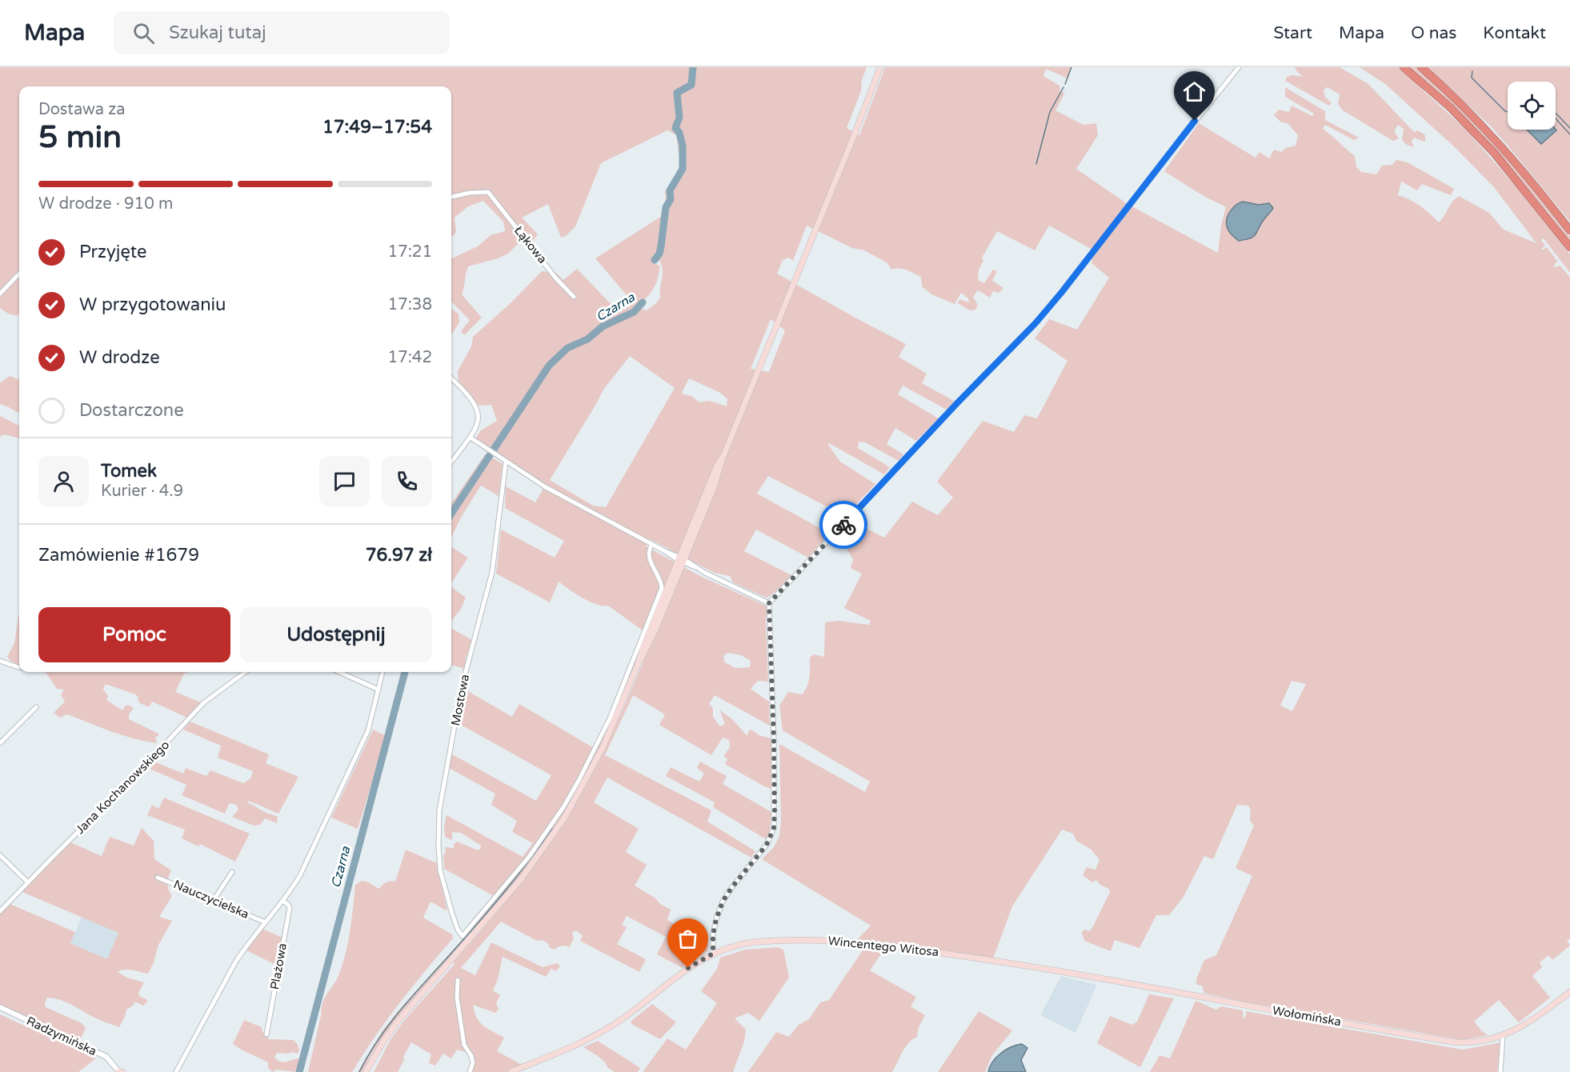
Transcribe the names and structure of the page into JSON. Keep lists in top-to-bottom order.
{
  "streets": {
    "main road": ["Wincentego Witosa", "Wołomińska"],
    "street": [
      "Łąkowa",
      "Mostowa",
      "Jana Kochanowskiego",
      "Nauczycielska",
      "Plażowa",
      "Radzymińska"
    ]
  },
  "crossings": [
    ["Wincentego Witosa", "Wołomińska"]
  ],
  "water": ["Czarna"],
  "page": {
    "header": "Mapa",
    "search": "Szukaj tutaj",
    "nav": [
      "Start",
      "Mapa",
      "O nas",
      "Kontakt"
    ],
    "heading": ["5 min", "Dostawa za", "17:49–17:54"],
    "panel": [
      "Tomek",
      "Kurier · 4.9",
      "Zamówienie #1679",
      "76.97 zł"
    ],
    "bar": "W drodze · 910 m",
    "list": [
      ["Przyjęte", "17:21"],
      ["W przygotowaniu", "17:38"],
      ["W drodze", "17:42"],
      "Dostarczone"
    ],
    "buttons": ["Pomoc", "Udostępnij"]
  }
}
